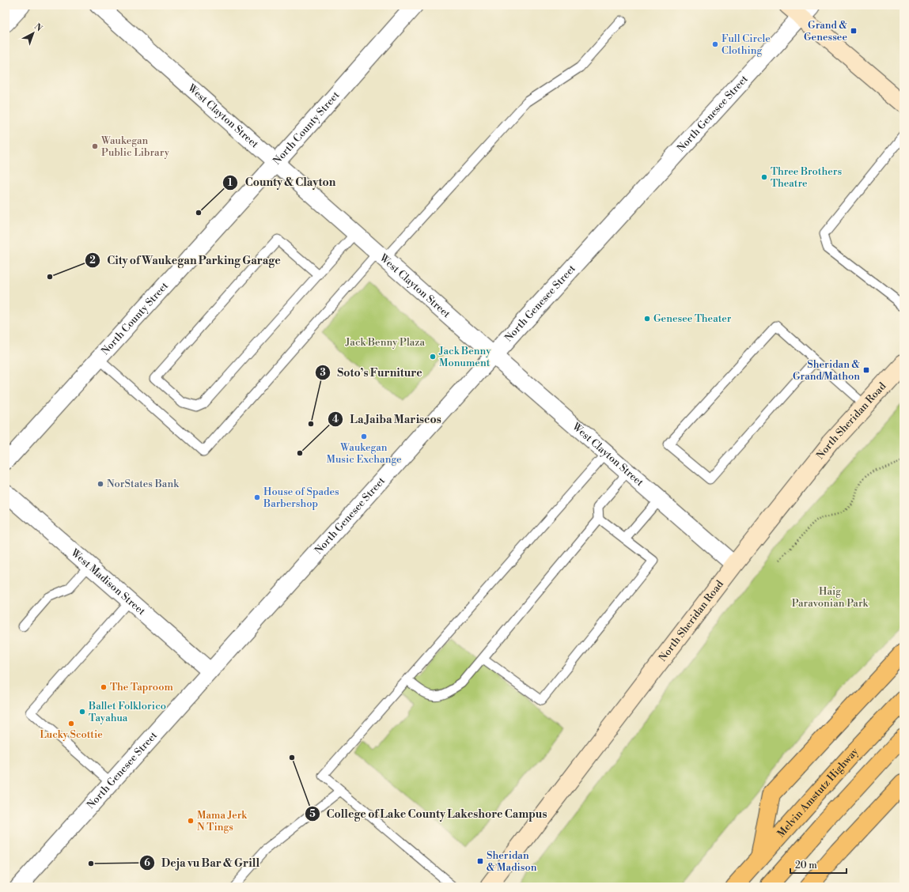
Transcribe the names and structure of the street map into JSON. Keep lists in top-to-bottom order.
{
  "streets": {
    "highway": ["Melvin Amstutz Highway"],
    "main road": ["North Sheridan Road"],
    "street": [
      "North Genesee Street",
      "West Clayton Street",
      "North County Street",
      "West Madison Street"
    ]
  },
  "crossings": [
    ["North Genesee Street", "West Clayton Street"],
    ["North Genesee Street", "West Madison Street"],
    ["West Clayton Street", "North County Street"],
    ["West Clayton Street", "North Sheridan Road"]
  ],
  "parks": ["Jack Benny Plaza", "Haig Paravonian Park"],
  "places": {
    "transit": ["Grand & Genessee", "Sheridan & Grand/Mathon", "Sheridan & Madison"],
    "other": [
      "Full Circle Clothing",
      "Waukegan Public Library",
      "Three Brothers Theatre",
      "County & Clayton",
      "City of Waukegan Parking Garage",
      "Genesee Theater",
      "Jack Benny Monument",
      "Soto’s Furniture",
      "Waukegan Music Exchange",
      "La Jaiba Mariscos",
      "NorStates Bank",
      "House of Spades Barbershop",
      "The Taproom",
      "Ballet Folklorico Tayahua",
      "Lucky Scottie",
      "College of Lake County Lakeshore Campus",
      "Mama Jerk N Tings",
      "Deja vu Bar & Grill"
    ]
  },
  "scale_bar": "20 m",
  "north": "top right"
}
